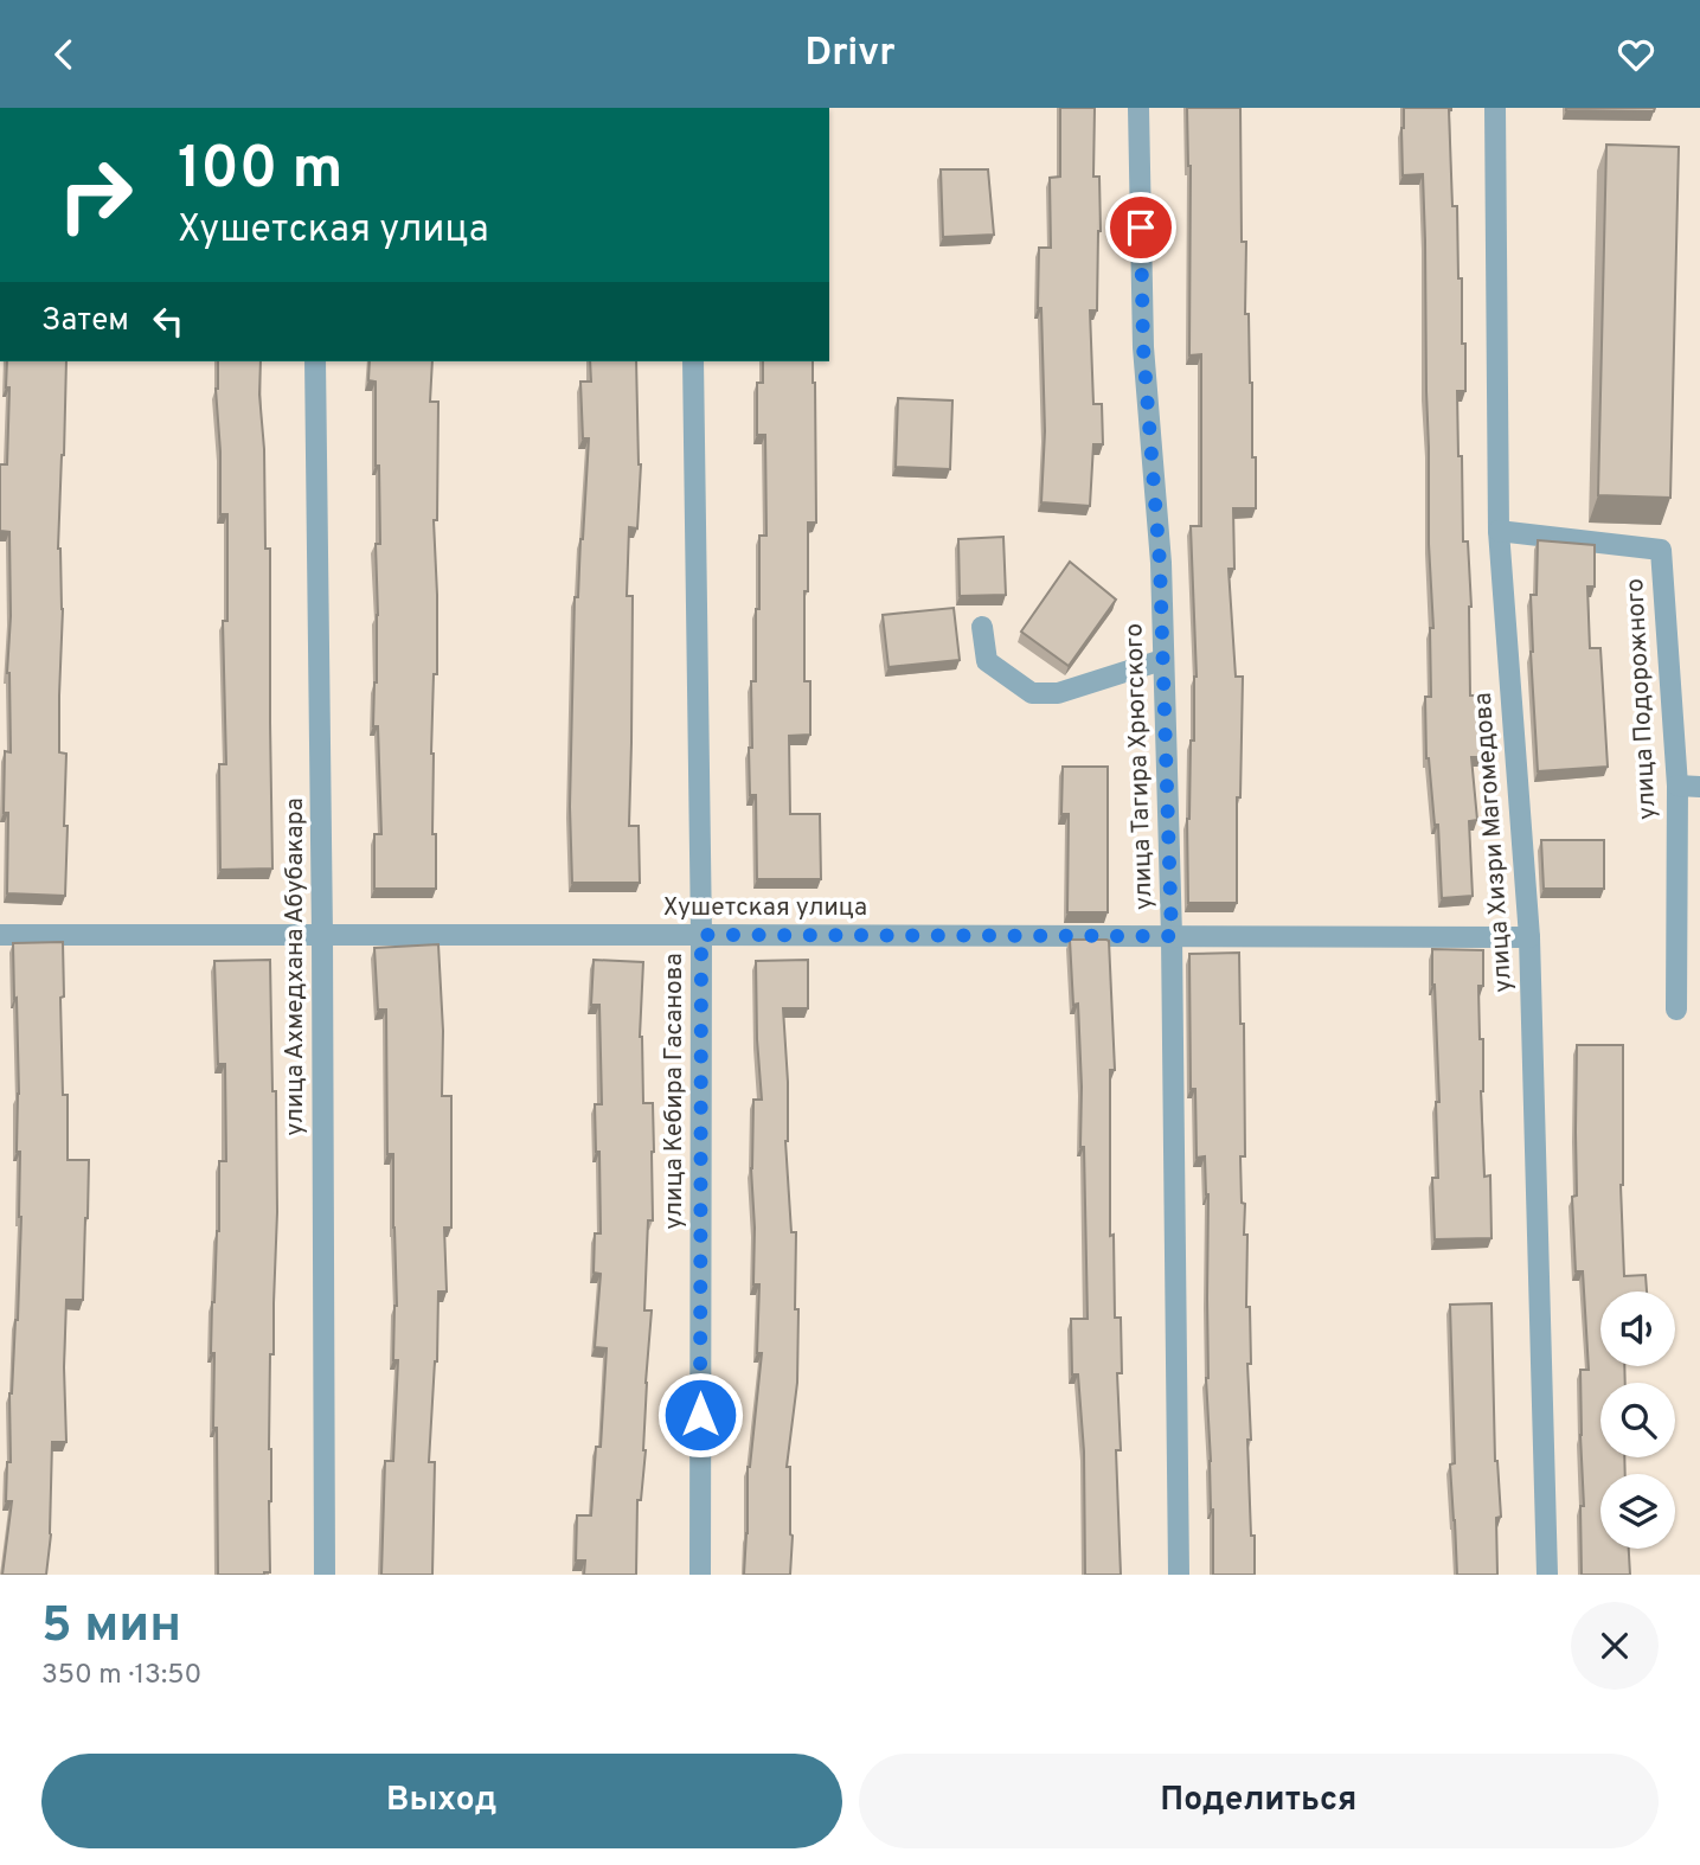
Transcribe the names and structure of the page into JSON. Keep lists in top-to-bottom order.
{
  "streets": {
    "street": [
      "улица Подорожного",
      "улица Тагира Хрюгского",
      "улица Хизри Магомедова",
      "Хушетская улица",
      "улица Ахмедхана Абубакара",
      "улица Кебира Гасанова"
    ]
  },
  "crossings": [
    ["улица Подорожного", "улица Хизри Магомедова"],
    ["улица Тагира Хрюгского", "Хушетская улица"],
    ["улица Хизри Магомедова", "Хушетская улица"],
    ["Хушетская улица", "улица Ахмедхана Абубакара"],
    ["Хушетская улица", "улица Кебира Гасанова"]
  ],
  "page": {
    "header": "Drivr",
    "turn": ["100 m", "Хушетская улица"],
    "then": "Затем",
    "heading": ["5 мин", "350 m · 13:50"],
    "buttons": ["Выход", "Поделиться"]
  }
}
